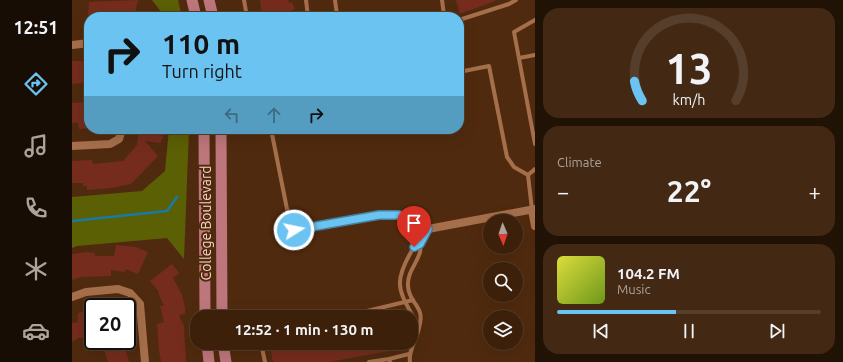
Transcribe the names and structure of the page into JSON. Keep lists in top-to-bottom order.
{
  "streets": {
    "main road": ["College Boulevard"]
  },
  "north": "bottom",
  "page": {
    "tabs": "12:51",
    "turn": ["110 m", "Turn right"],
    "tile": "Climate",
    "heat": ["−", "22°", "+"],
    "song": ["104.2 FM", "Music"],
    "limit": "20",
    "trip": "12:52 · 1 min · 130 m",
    "gauge": ["13", "km/h"]
  }
}
